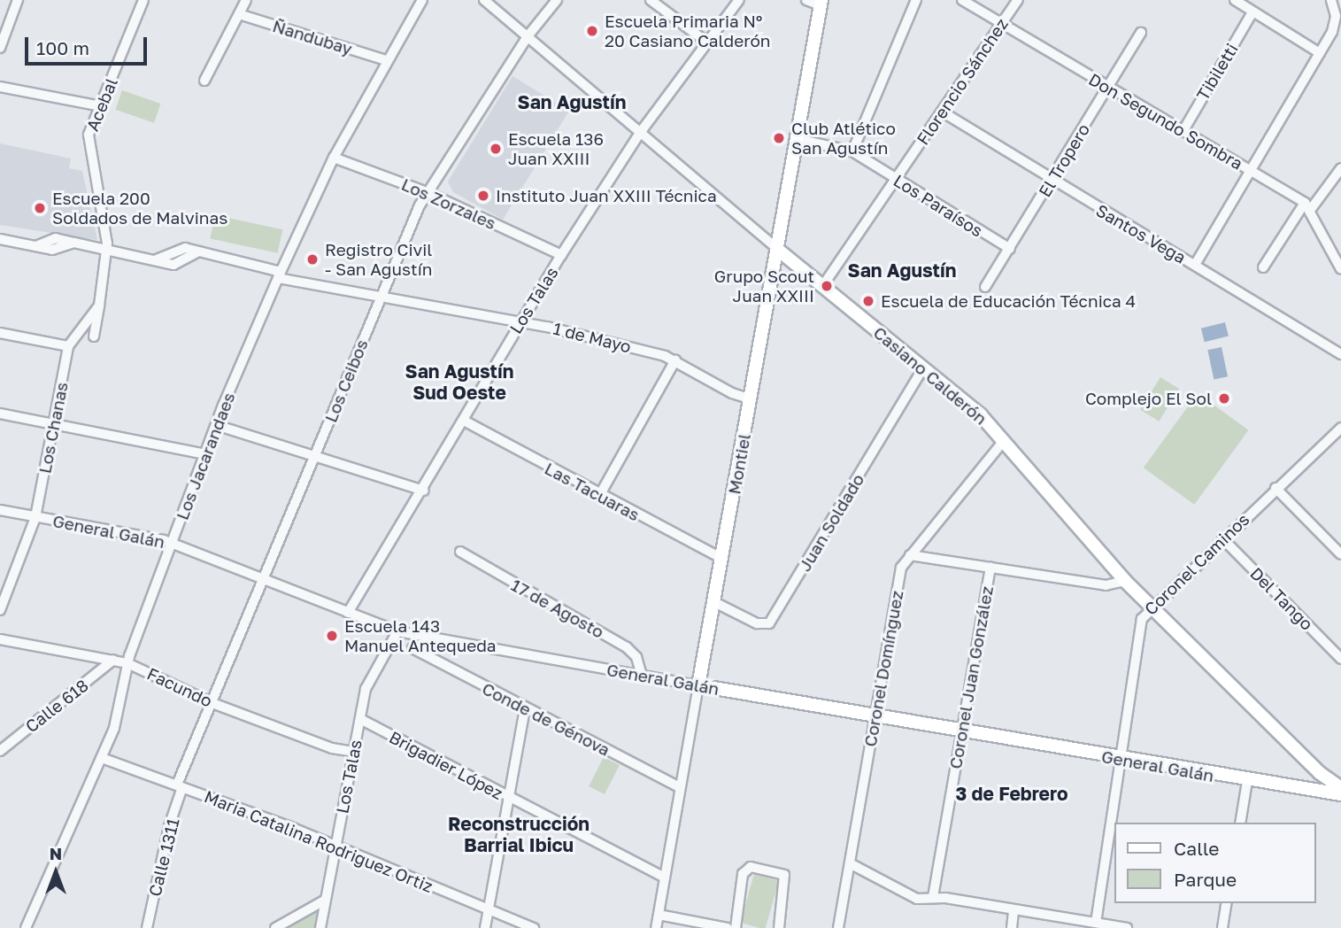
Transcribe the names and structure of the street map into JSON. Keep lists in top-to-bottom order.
{
  "streets": {
    "street": [
      "Ñandubay",
      "Tibiletti",
      "Florencio Sánchez",
      "Acebal",
      "Don Segundo Sombra",
      "El Tropero",
      "Los Zorzales",
      "Los Paraísos",
      "Santos Vega",
      "Los Talas",
      "1 de Mayo",
      "Casiano Calderón",
      "Los Ceibos",
      "Los Chanas",
      "Los Jacarandaes",
      "Montiel",
      "Las Tacuaras",
      "Juan Soldado",
      "General Galán",
      "Coronel Caminos",
      "Del Tango",
      "17 de Agosto",
      "Coronel Domínguez",
      "Coronel Juan González",
      "Facundo",
      "Calle 618",
      "Conde de Génova",
      "Brigadier López",
      "Maria Catalina Rodriguez Ortiz",
      "Calle 1311"
    ]
  },
  "crossings": [
    ["Ñandubay", "Los Jacarandaes"],
    ["Tibiletti", "Don Segundo Sombra"],
    ["Florencio Sánchez", "Don Segundo Sombra"],
    ["Florencio Sánchez", "Los Paraísos"],
    ["Florencio Sánchez", "Santos Vega"],
    ["Florencio Sánchez", "Casiano Calderón"],
    ["Acebal", "1 de Mayo"],
    ["Acebal", "Los Chanas"],
    ["Don Segundo Sombra", "El Tropero"],
    ["El Tropero", "Los Paraísos"],
    ["El Tropero", "Santos Vega"],
    ["Los Zorzales", "Los Talas"],
    ["Los Zorzales", "Los Ceibos"],
    ["Los Zorzales", "Los Jacarandaes"],
    ["Los Paraísos", "Montiel"],
    ["Los Talas", "1 de Mayo"],
    ["Los Talas", "Casiano Calderón"],
    ["Los Talas", "Las Tacuaras"],
    ["Los Talas", "General Galán"],
    ["Los Talas", "Facundo"],
    ["Los Talas", "Brigadier López"],
    ["Los Talas", "Maria Catalina Rodriguez Ortiz"],
    ["1 de Mayo", "Los Ceibos"],
    ["1 de Mayo", "Los Chanas"],
    ["1 de Mayo", "Los Jacarandaes"],
    ["1 de Mayo", "Montiel"],
    ["Casiano Calderón", "Los Ceibos"],
    ["Casiano Calderón", "Montiel"],
    ["Casiano Calderón", "Juan Soldado"],
    ["Casiano Calderón", "Coronel Caminos"],
    ["Casiano Calderón", "Coronel Domínguez"],
    ["Los Ceibos", "General Galán"],
    ["Los Ceibos", "Facundo"],
    ["Los Ceibos", "Maria Catalina Rodriguez Ortiz"],
    ["Los Ceibos", "Calle 1311"],
    ["Los Chanas", "General Galán"],
    ["Los Jacarandaes", "General Galán"],
    ["Los Jacarandaes", "Facundo"],
    ["Los Jacarandaes", "Maria Catalina Rodriguez Ortiz"],
    ["Montiel", "Las Tacuaras"],
    ["Montiel", "Juan Soldado"],
    ["Montiel", "General Galán"],
    ["Montiel", "Conde de Génova"],
    ["Montiel", "Brigadier López"],
    ["General Galán", "Coronel Caminos"],
    ["General Galán", "17 de Agosto"],
    ["General Galán", "Coronel Domínguez"],
    ["General Galán", "Coronel Juan González"],
    ["Coronel Caminos", "Del Tango"],
    ["Facundo", "Calle 618"],
    ["Maria Catalina Rodriguez Ortiz", "Calle 1311"]
  ],
  "districts": [
    "San Agustín",
    "San Agustín",
    "San Agustín Sud Oeste",
    "3 de Febrero",
    "Reconstrucción Barrial Ibicu"
  ],
  "places": [
    "Escuela Primaria Nº 20 Casiano Calderón",
    "Club Atlético San Agustín",
    "Escuela 136 Juan XXIII",
    "Instituto Juan XXIII Técnica",
    "Escuela 200 Soldados de Malvinas",
    "Registro Civil - San Agustín",
    "Grupo Scout Juan XXIII",
    "Escuela de Educación Técnica 4",
    "Complejo El Sol",
    "Escuela 143 Manuel Antequeda"
  ],
  "legend": ["Calle", "Parque"],
  "scale_bar": "100 m",
  "north": "top"
}
